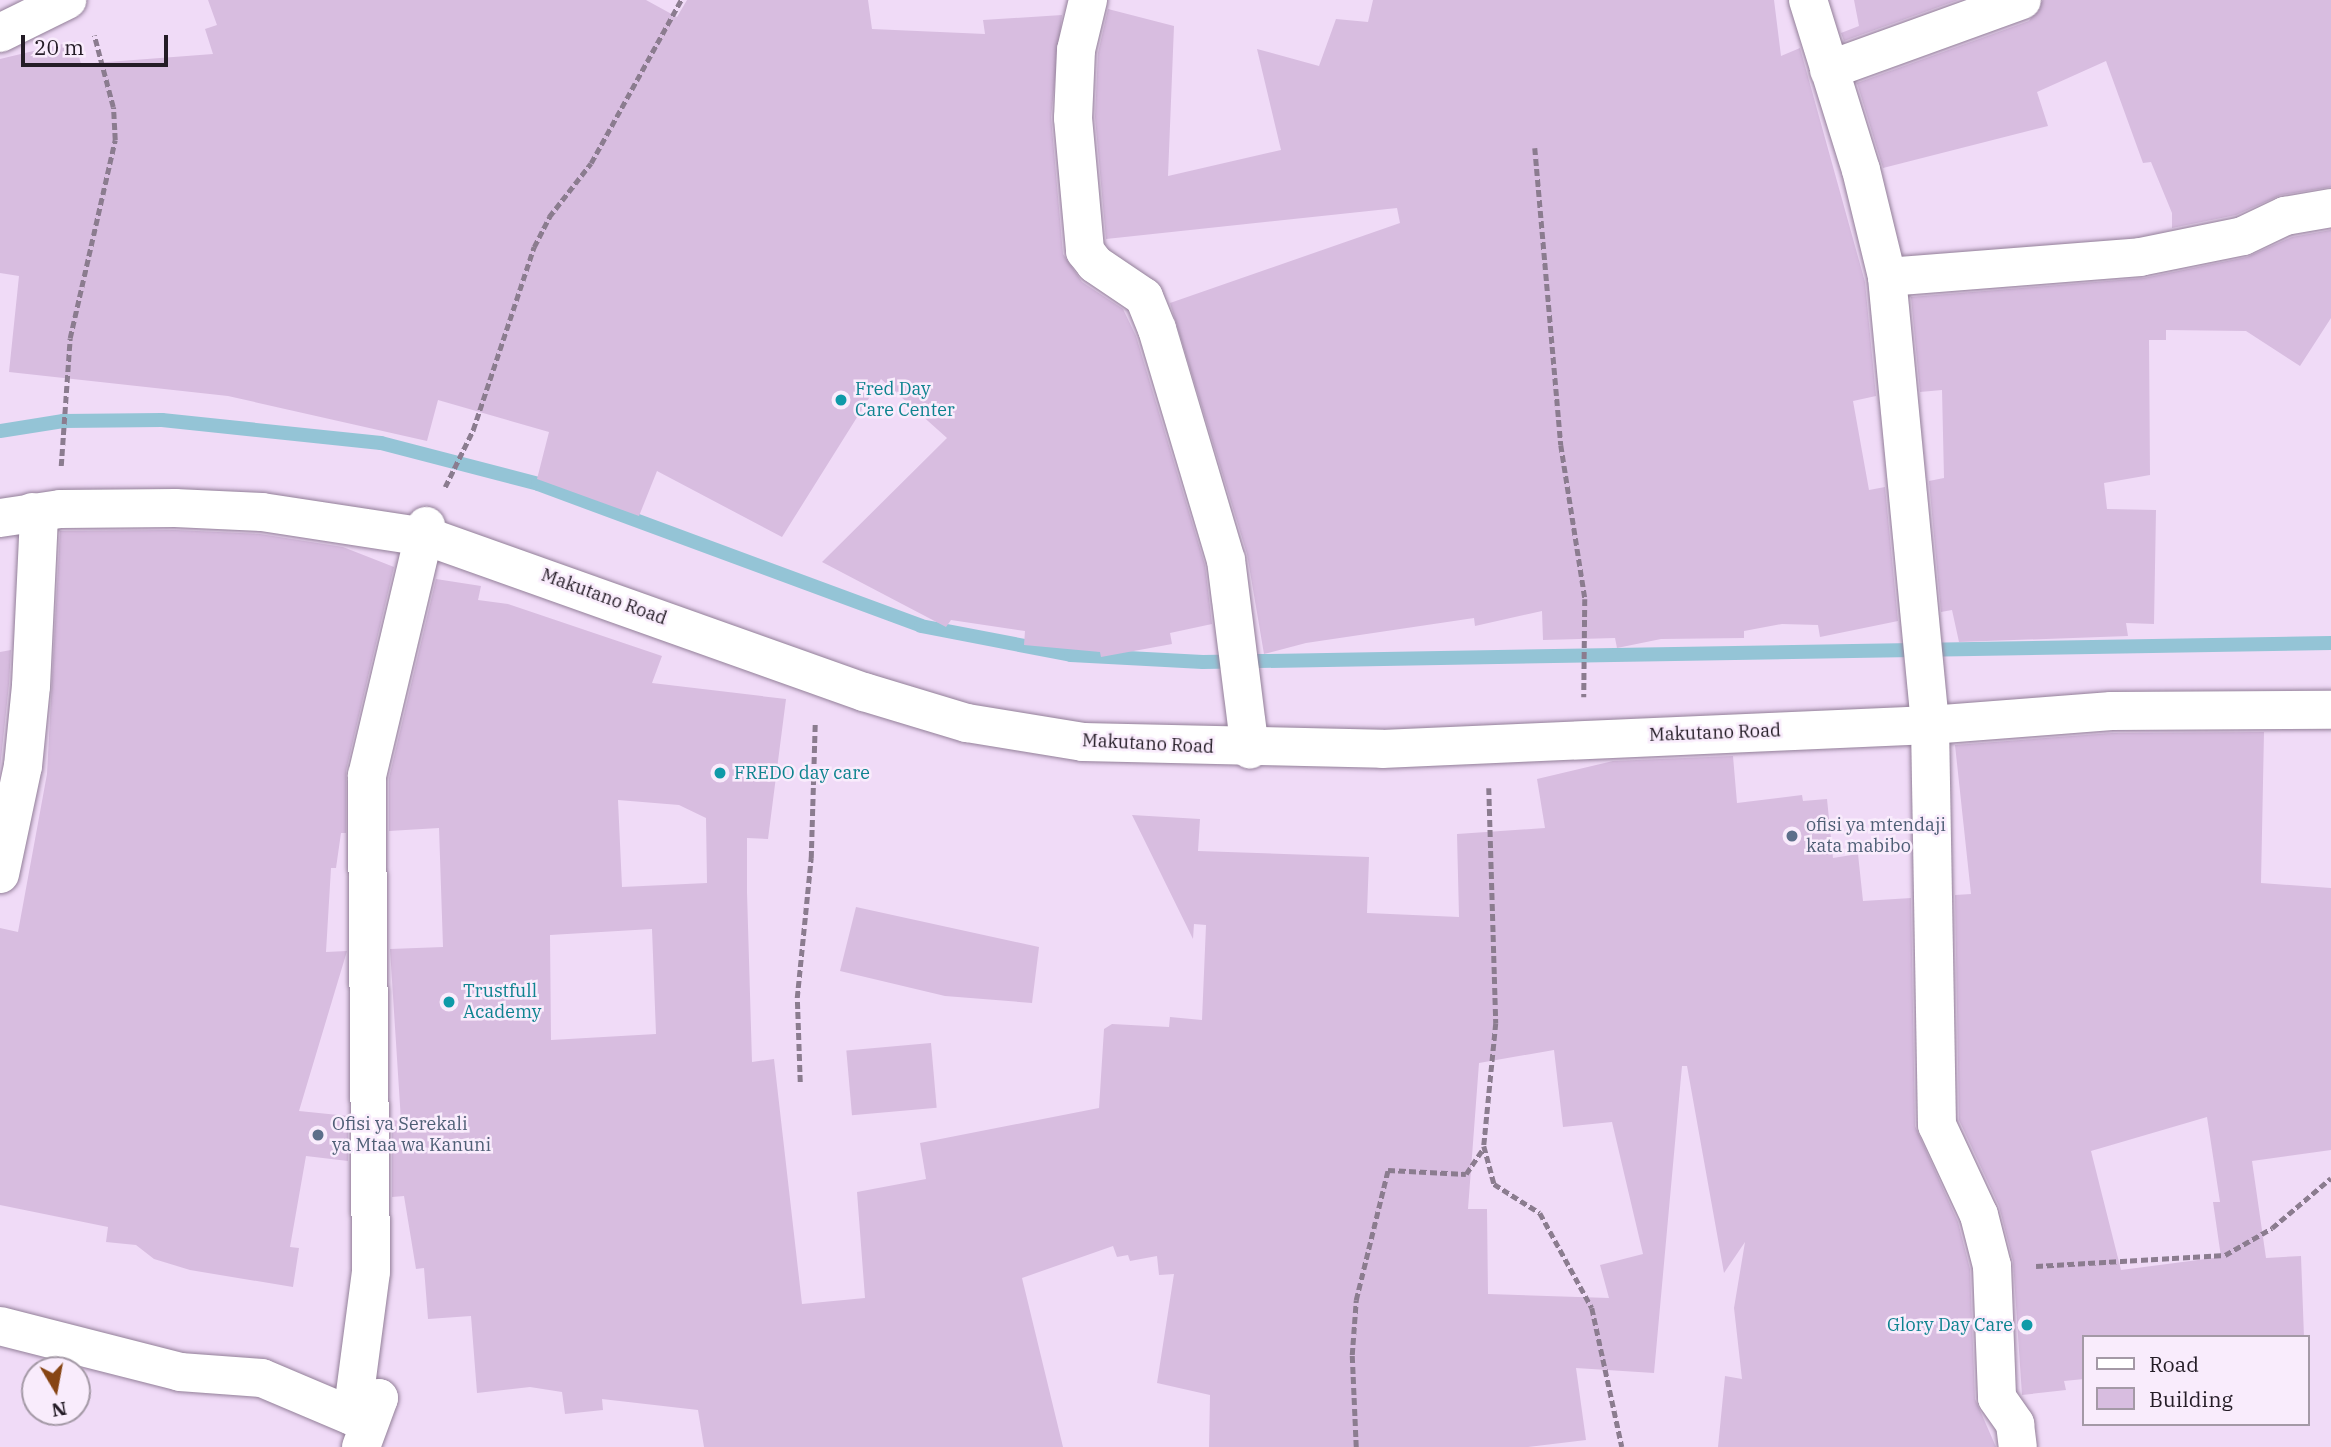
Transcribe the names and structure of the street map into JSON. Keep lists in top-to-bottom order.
{
  "streets": {
    "street": ["Makutano Road"]
  },
  "places": [
    "Fred Day Care Center",
    "FREDO day care",
    "ofisi ya mtendaji kata mabibo",
    "Trustfull Academy",
    "Ofisi ya Serekali ya Mtaa wa Kanuni",
    "Glory Day Care"
  ],
  "legend": ["Road", "Building"],
  "scale_bar": "20 m",
  "north": "bottom"
}
